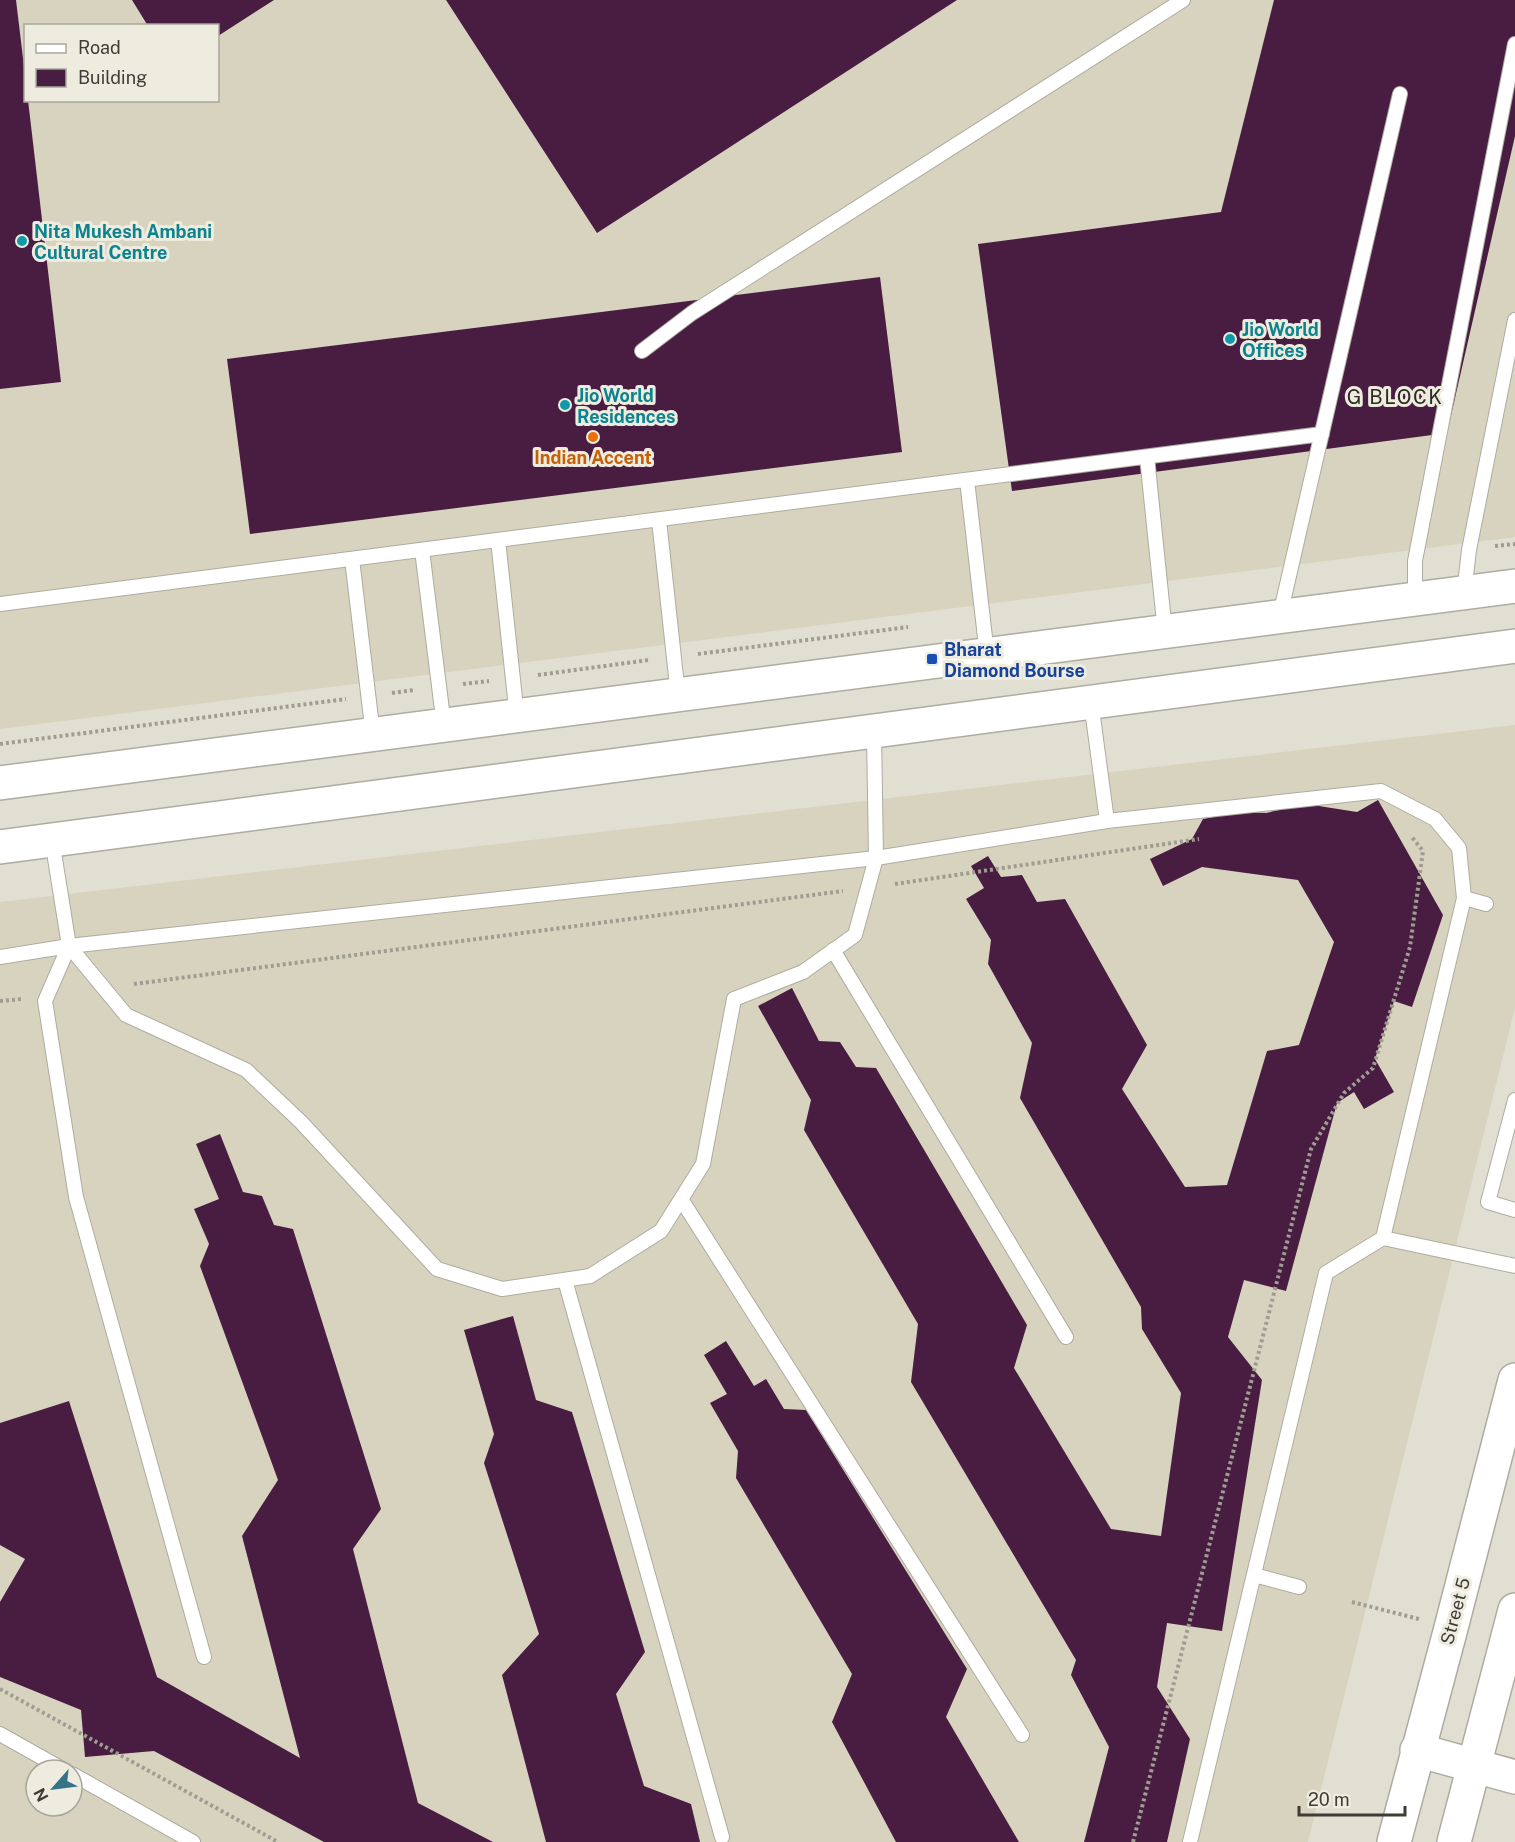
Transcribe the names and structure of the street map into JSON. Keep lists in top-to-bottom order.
{
  "streets": {
    "main road": ["Street 5"]
  },
  "districts": ["G BLOCK"],
  "places": {
    "other": [
      "Nita Mukesh Ambani Cultural Centre",
      "Jio World Offices",
      "Jio World Residences",
      "Indian Accent"
    ],
    "transit": ["Bharat Diamond Bourse"]
  },
  "legend": ["Road", "Building"],
  "scale_bar": "20 m",
  "north": "bottom left"
}
